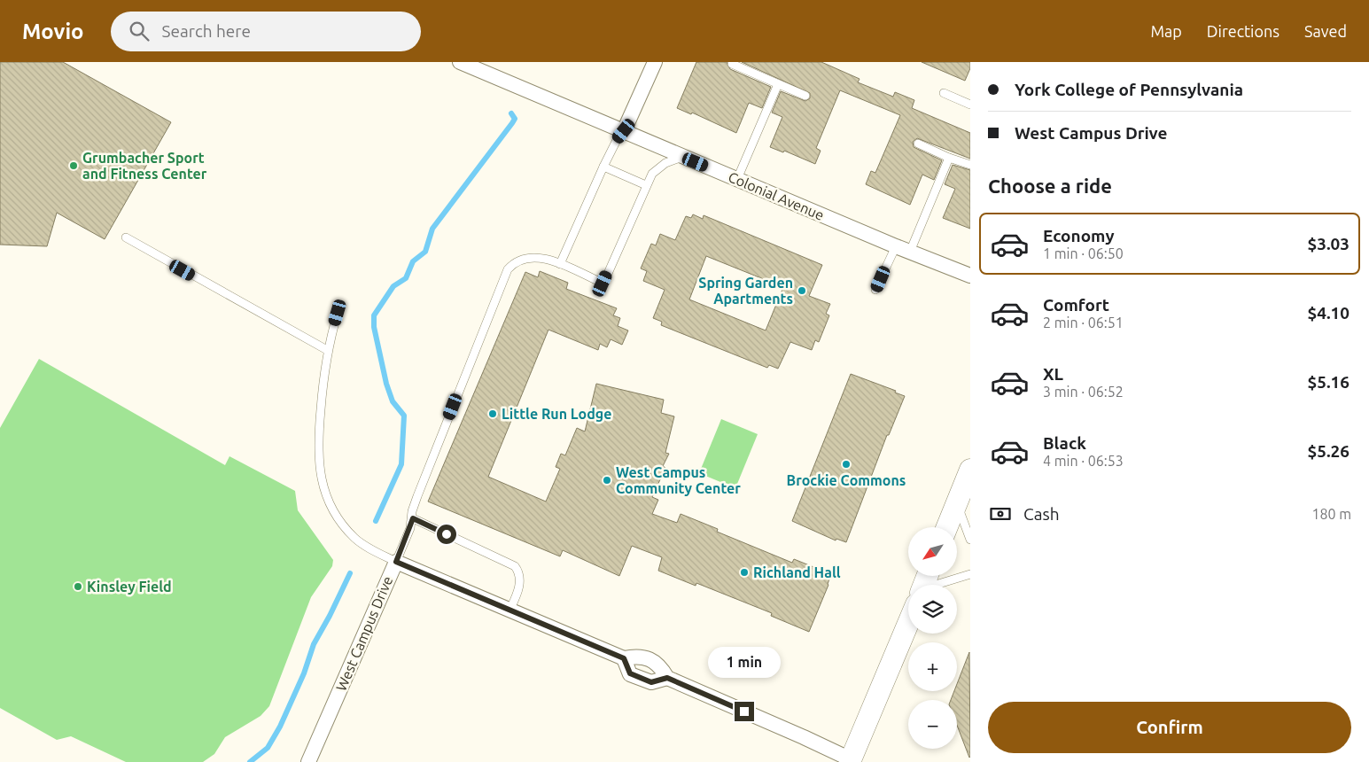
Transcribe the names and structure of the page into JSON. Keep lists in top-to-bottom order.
{
  "streets": {
    "street": ["Colonial Avenue", "West Campus Drive"]
  },
  "places": [
    "Grumbacher Sport and Fitness Center",
    "Spring Garden Apartments",
    "Little Run Lodge",
    "Brockie Commons",
    "West Campus Community Center",
    "Richland Hall",
    "Kinsley Field"
  ],
  "north": "bottom left",
  "page": {
    "header": "Movio",
    "search": "Search here",
    "nav": ["Map", "Directions", "Saved"],
    "banner": ["York College of Pennsylvania", "West Campus Drive"],
    "heading": "Choose a ride",
    "list": [
      {
        "name": "Economy",
        "note": "1 min · 06:50",
        "value": "$3.03"
      },
      {
        "name": "Comfort",
        "note": "2 min · 06:51",
        "value": "$4.10"
      },
      {
        "name": "XL",
        "note": "3 min · 06:52",
        "value": "$5.16"
      },
      {
        "name": "Black",
        "note": "4 min · 06:53",
        "value": "$5.26"
      }
    ],
    "pay": ["Cash", "180 m"],
    "map_buttons": ["+", "−"],
    "bubble": "1 min",
    "buttons": "Confirm"
  }
}
